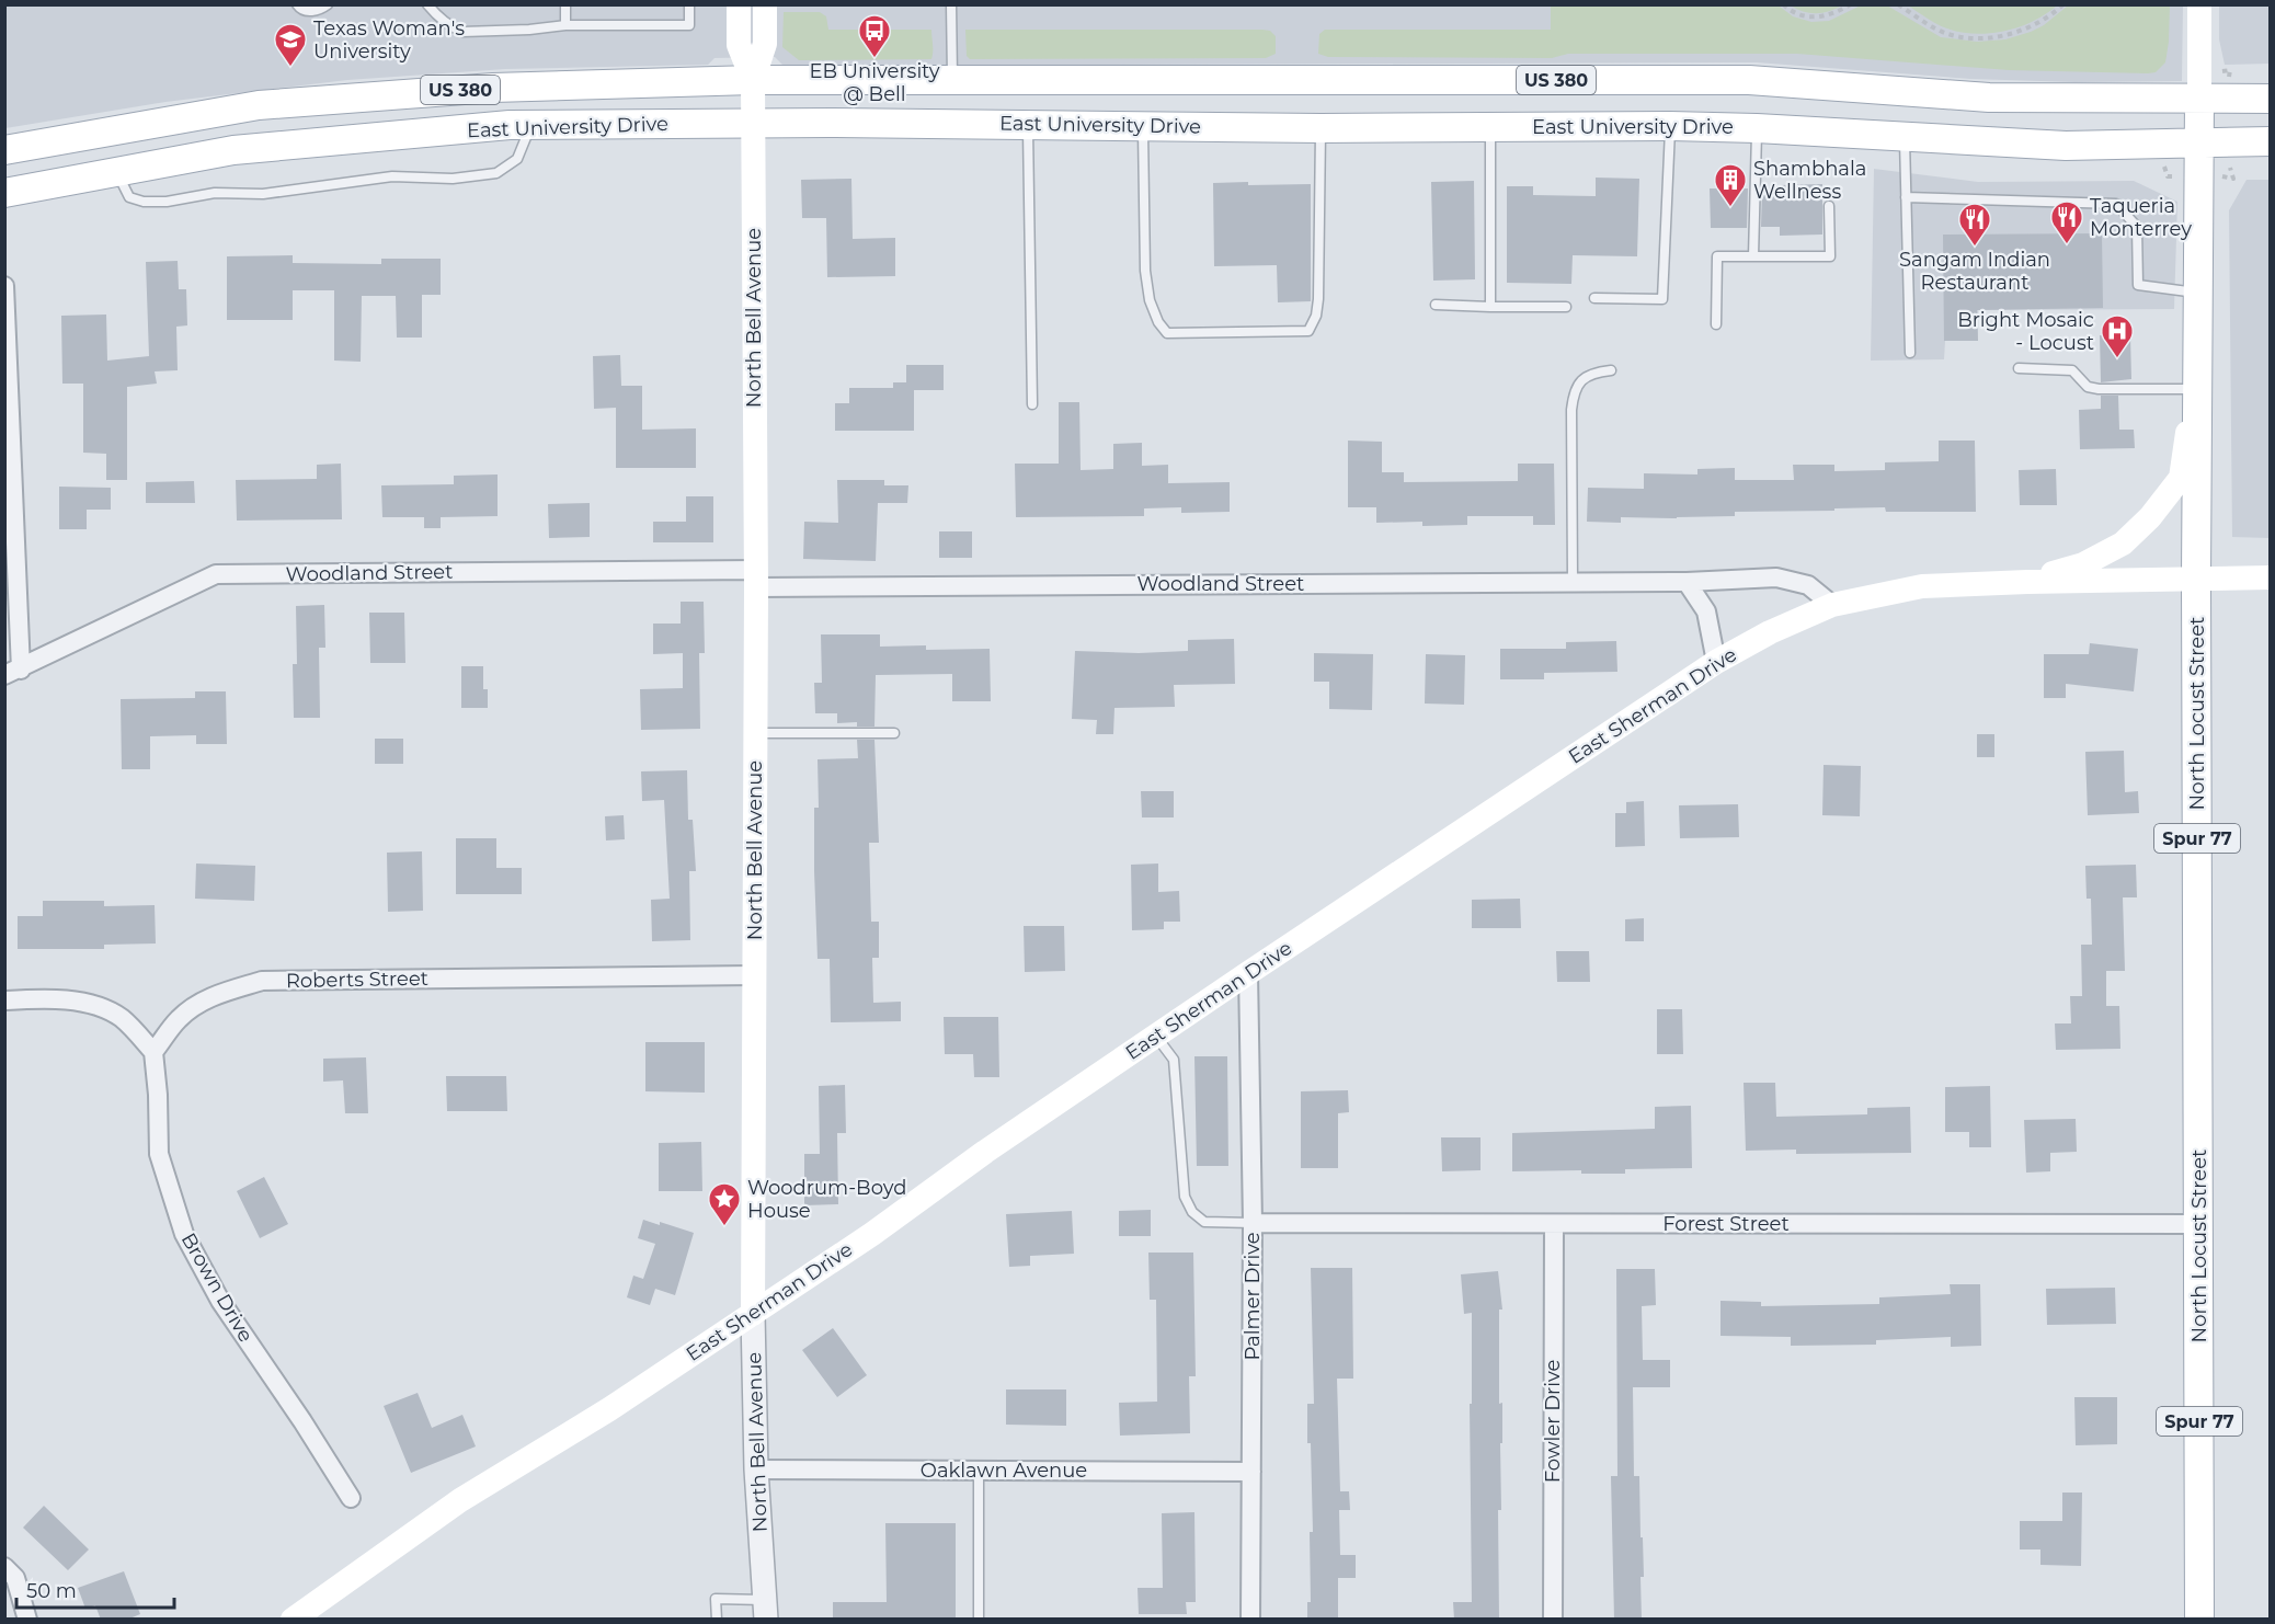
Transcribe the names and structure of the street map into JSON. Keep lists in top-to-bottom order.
{
  "streets": {
    "main road": [
      "US 380",
      "East University Drive",
      "North Bell Avenue",
      "East Sherman Drive",
      "North Locust Street",
      "Spur 77"
    ],
    "street": [
      "Woodland Street",
      "Roberts Street",
      "Forest Street",
      "Brown Drive",
      "Palmer Drive",
      "Fowler Drive",
      "Oaklawn Avenue"
    ]
  },
  "crossings": [
    ["US 380", "East University Drive"],
    ["US 380", "North Locust Street"],
    ["East University Drive", "North Bell Avenue"],
    ["East University Drive", "North Locust Street"],
    ["North Bell Avenue", "Woodland Street"],
    ["North Bell Avenue", "East Sherman Drive"],
    ["North Bell Avenue", "Roberts Street"],
    ["North Bell Avenue", "Oaklawn Avenue"],
    ["Woodland Street", "East Sherman Drive"],
    ["East Sherman Drive", "North Locust Street"],
    ["East Sherman Drive", "Palmer Drive"],
    ["North Locust Street", "Forest Street"],
    ["Roberts Street", "Brown Drive"],
    ["Forest Street", "Palmer Drive"],
    ["Forest Street", "Fowler Drive"],
    ["Palmer Drive", "Oaklawn Avenue"]
  ],
  "places": {
    "bus stop": ["EB University @ Bell"],
    "school or university": ["Texas Woman's University"],
    "building": ["Shambhala Wellness"],
    "restaurant": ["Taqueria Monterrey", "Sangam Indian Restaurant"],
    "hospital": ["Bright Mosaic - Locust"],
    "place": ["Woodrum-Boyd House"]
  },
  "scale_bar": "50 m"
}
